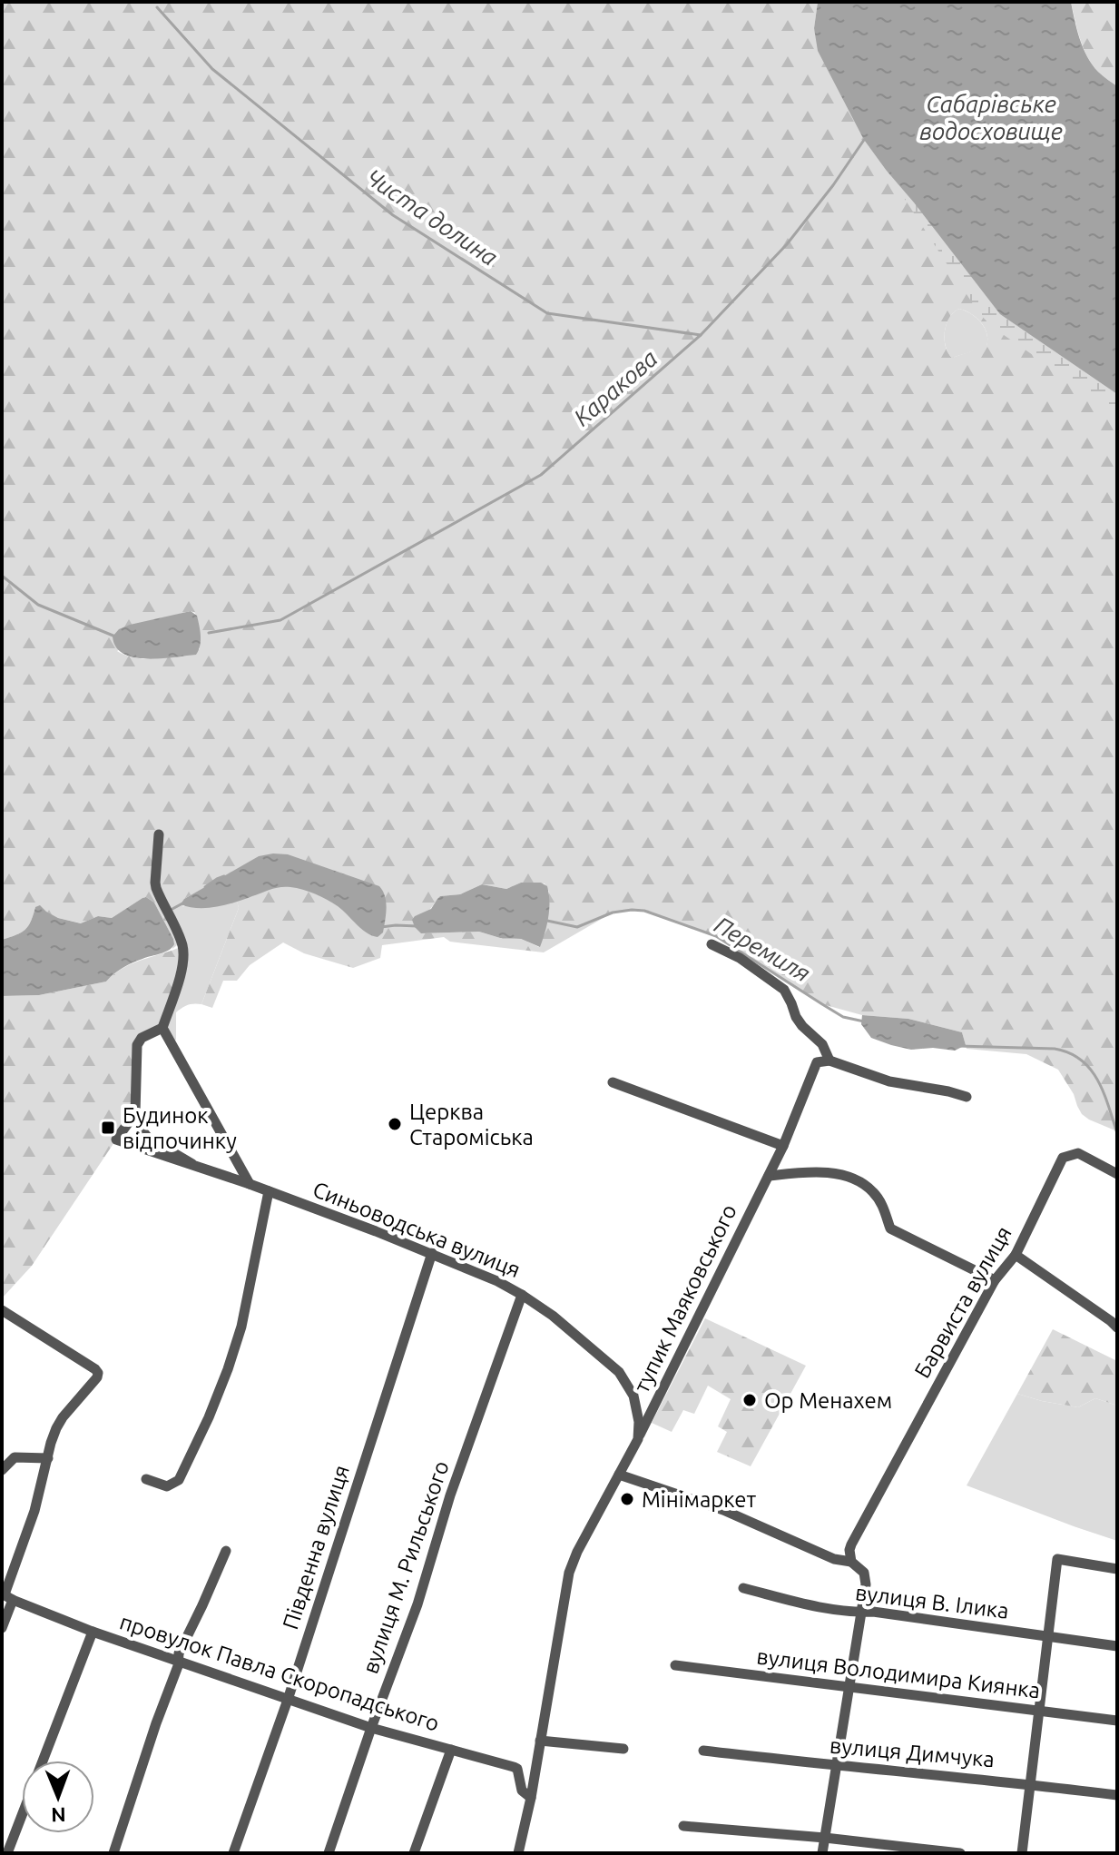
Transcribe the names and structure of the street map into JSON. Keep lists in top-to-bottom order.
{
  "streets": {
    "street": [
      "Синьоводська вулиця",
      "тупик Маяковського",
      "Барвиста вулиця",
      "Південна вулиця",
      "вулиця М. Рильського",
      "вулиця В. Ілика",
      "провулок Павла Скоропадського",
      "вулиця Володимира Киянка",
      "вулиця Димчука"
    ]
  },
  "crossings": [
    ["Синьоводська вулиця", "тупик Маяковського"],
    ["Синьоводська вулиця", "Південна вулиця"],
    ["Синьоводська вулиця", "вулиця М. Рильського"],
    ["Південна вулиця", "провулок Павла Скоропадського"],
    ["вулиця М. Рильського", "провулок Павла Скоропадського"]
  ],
  "water": [
    "Сабарівське водосховище",
    "Чиста долина",
    "Каракова",
    "Перемиля"
  ],
  "places": {
    "other": ["Церква Староміська", "Ор Менахем", "Мінімаркет"],
    "transit": ["Будинок відпочинку"]
  },
  "north": "bottom"
}
